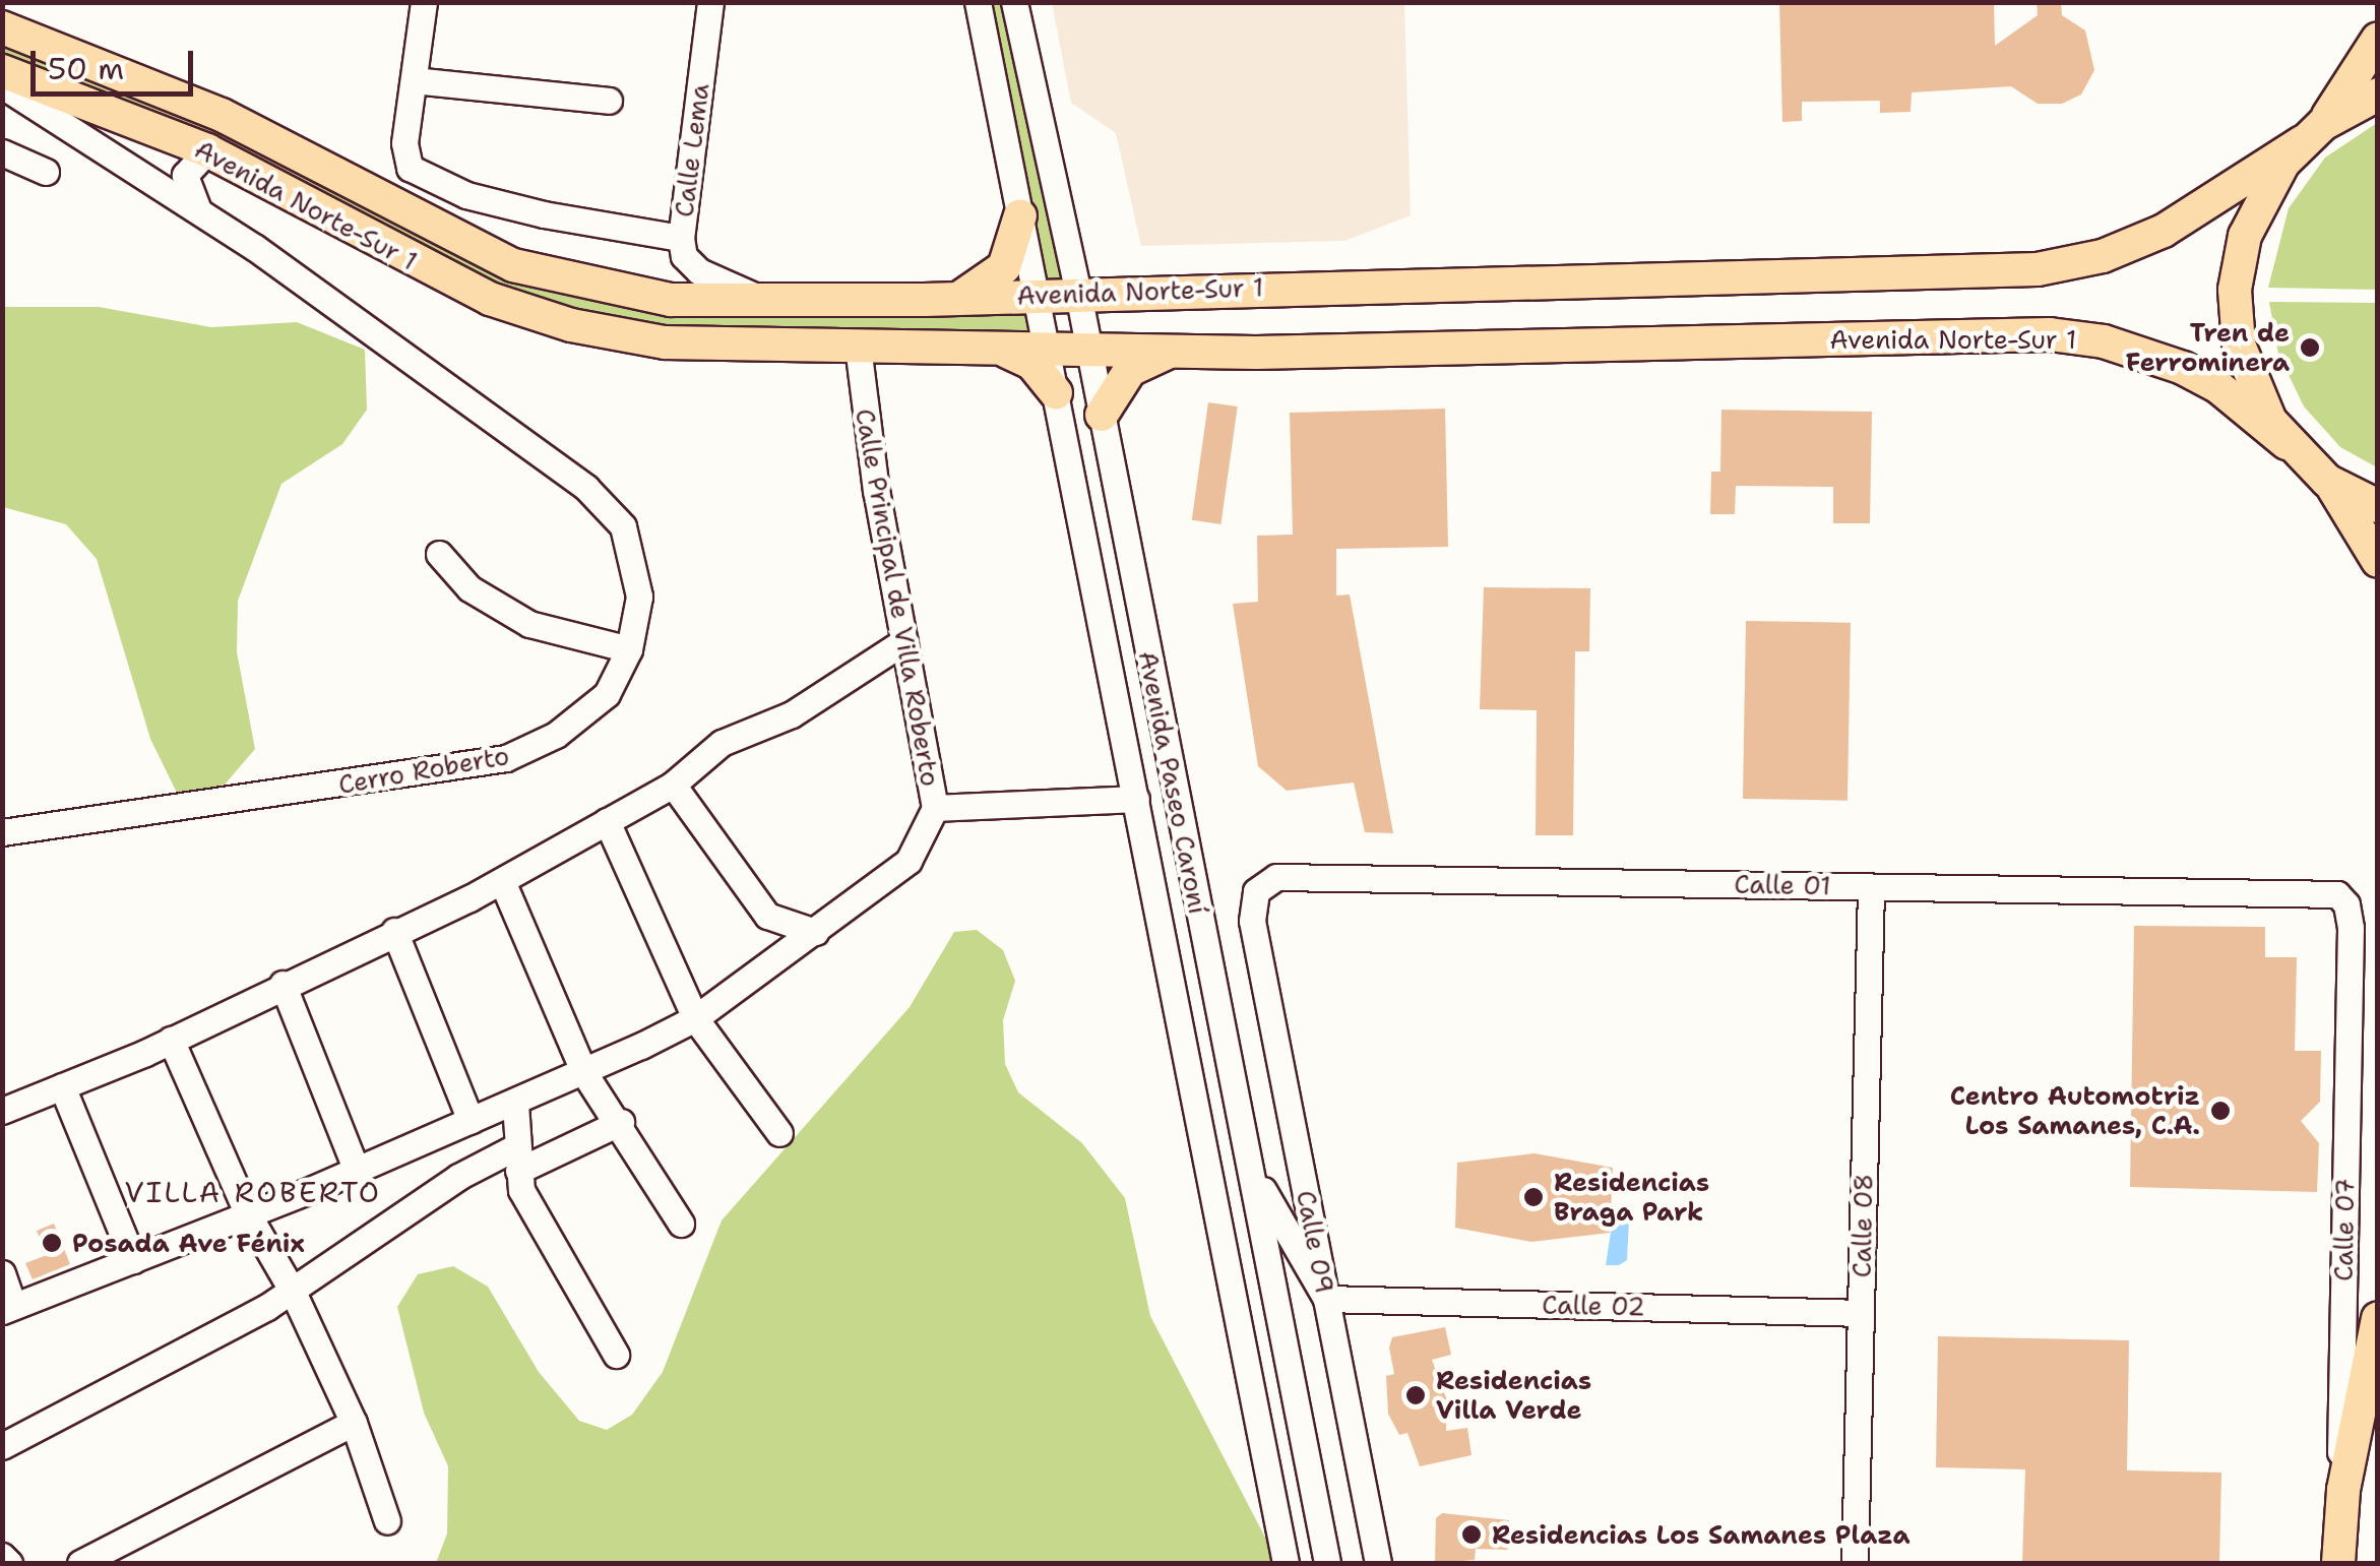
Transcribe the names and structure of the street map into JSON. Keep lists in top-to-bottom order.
{
  "streets": {
    "main road": ["Avenida Norte-Sur 1"],
    "street": [
      "Calle Lema",
      "Calle Principal de Villa Roberto",
      "Cerro Roberto",
      "Avenida Paseo Caroní",
      "Calle 01",
      "Calle 08",
      "Calle 07",
      "Calle 09",
      "Calle 02"
    ]
  },
  "crossings": [
    ["Calle Lema", "Avenida Norte-Sur 1"],
    ["Avenida Norte-Sur 1", "Calle Principal de Villa Roberto"],
    ["Avenida Norte-Sur 1", "Avenida Paseo Caroní"],
    ["Calle 01", "Calle 08"],
    ["Calle 01", "Calle 07"],
    ["Calle 01", "Calle 09"],
    ["Calle 08", "Calle 02"],
    ["Calle 09", "Calle 02"]
  ],
  "districts": ["VILLA ROBERTO"],
  "places": [
    "Tren de Ferrominera",
    "Centro Automotriz Los Samanes, C.A.",
    "Residencias Braga Park",
    "Posada Ave Fénix",
    "Residencias Villa Verde",
    "Residencias Los Samanes Plaza"
  ],
  "scale_bar": "50 m"
}
